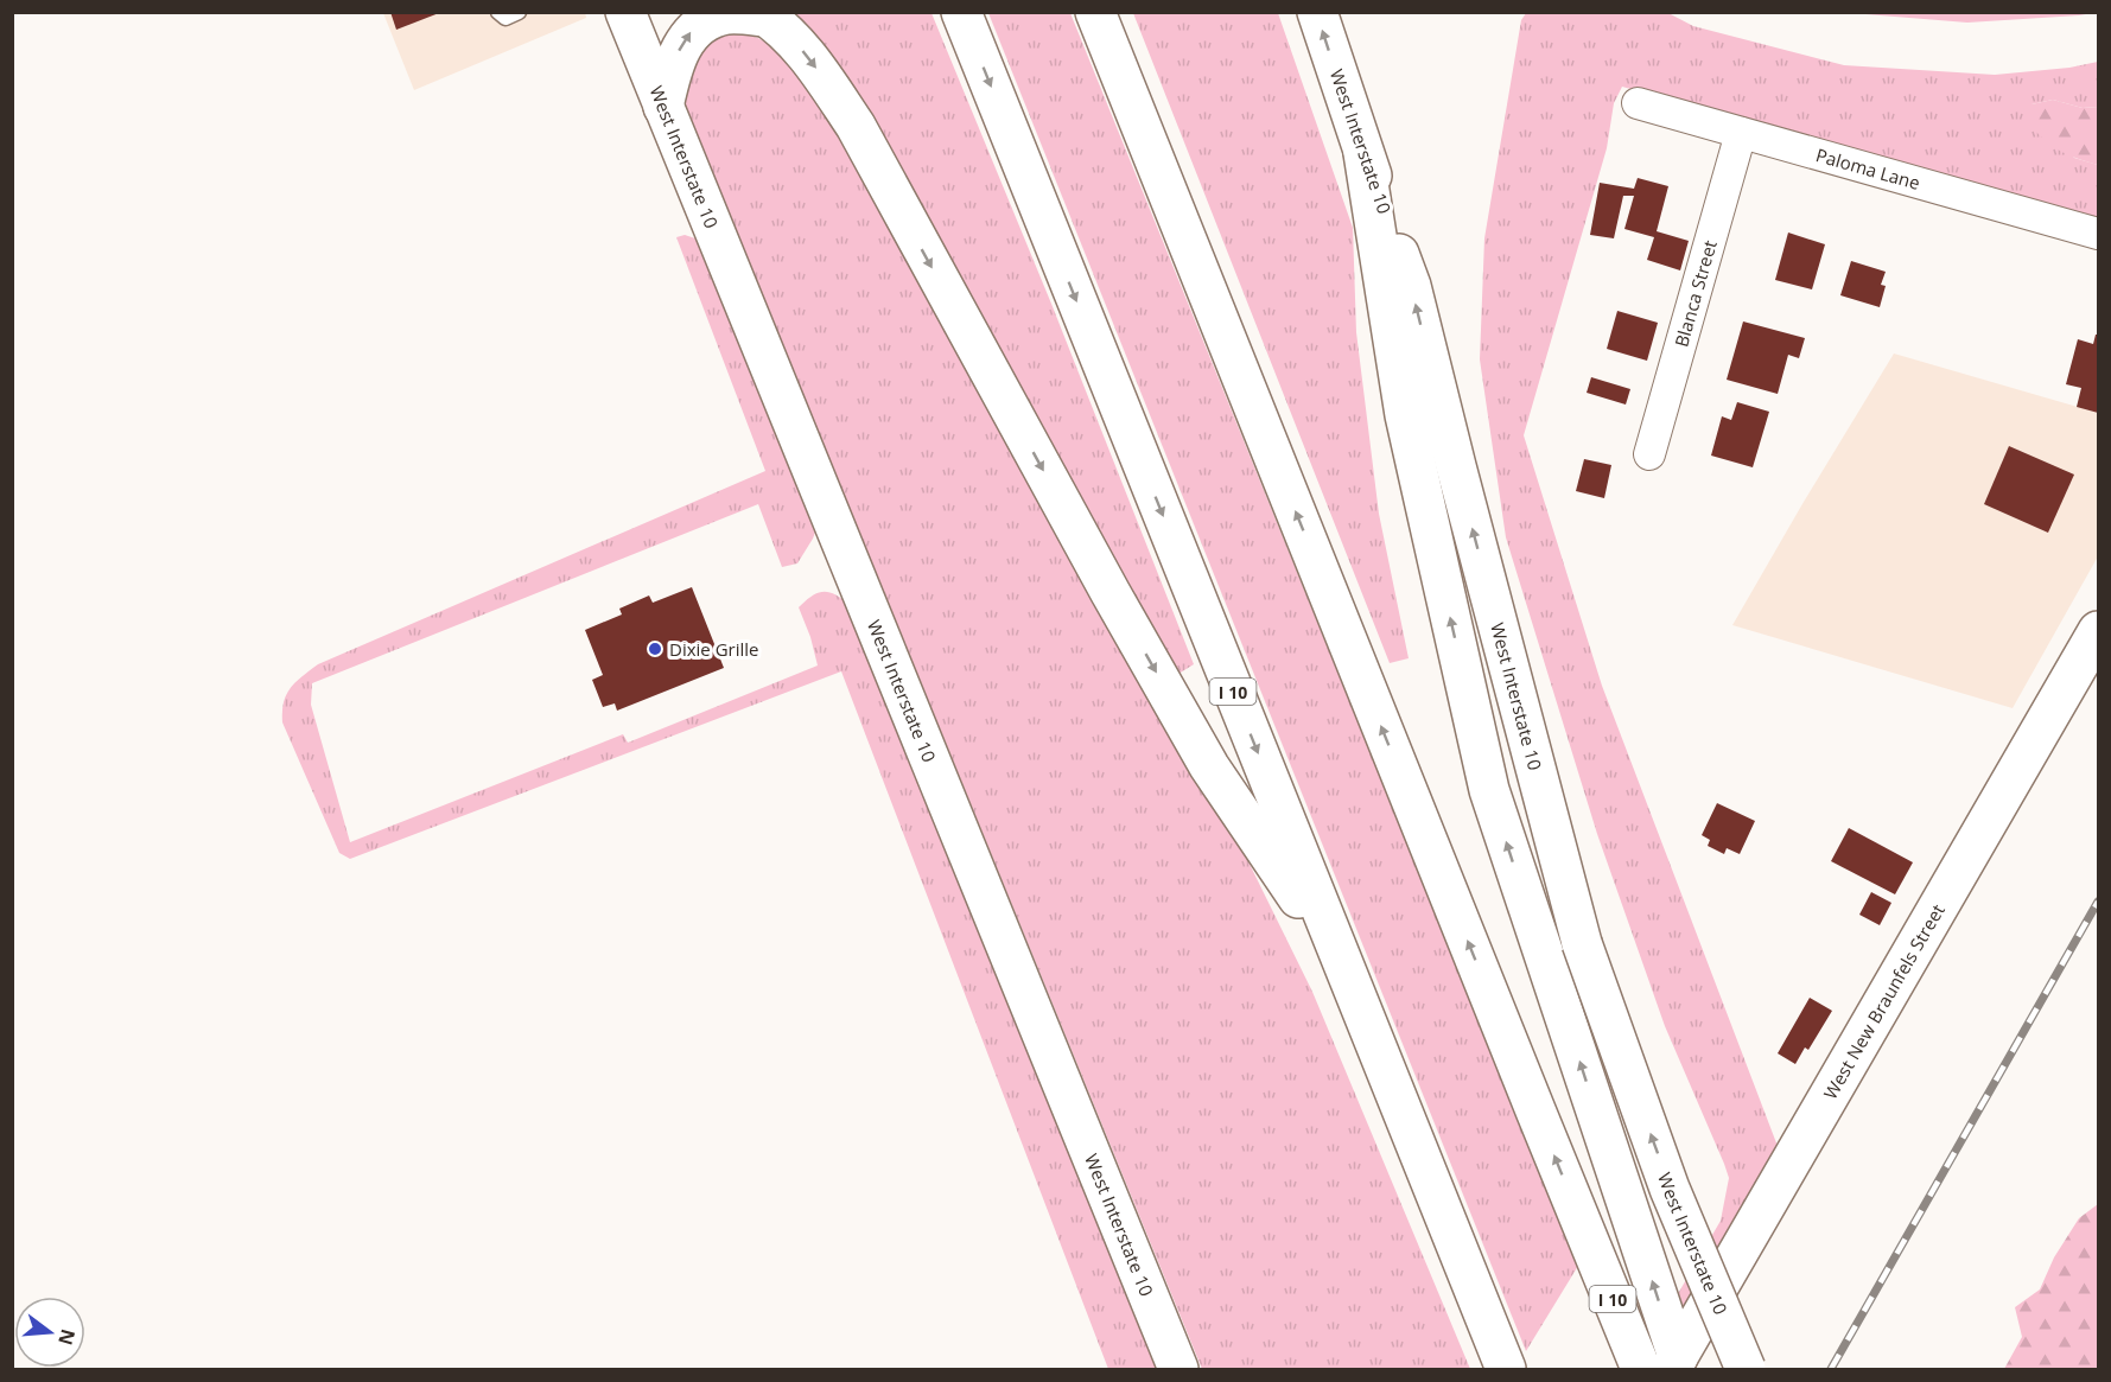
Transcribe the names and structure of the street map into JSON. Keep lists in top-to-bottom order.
{
  "streets": {
    "main road": ["West Interstate 10", "I 10", "West New Braunfels Street"],
    "street": ["Paloma Lane", "Blanca Street"]
  },
  "crossings": [
    ["Paloma Lane", "Blanca Street"]
  ],
  "places": ["Dixie Grille"],
  "north": "right"
}
